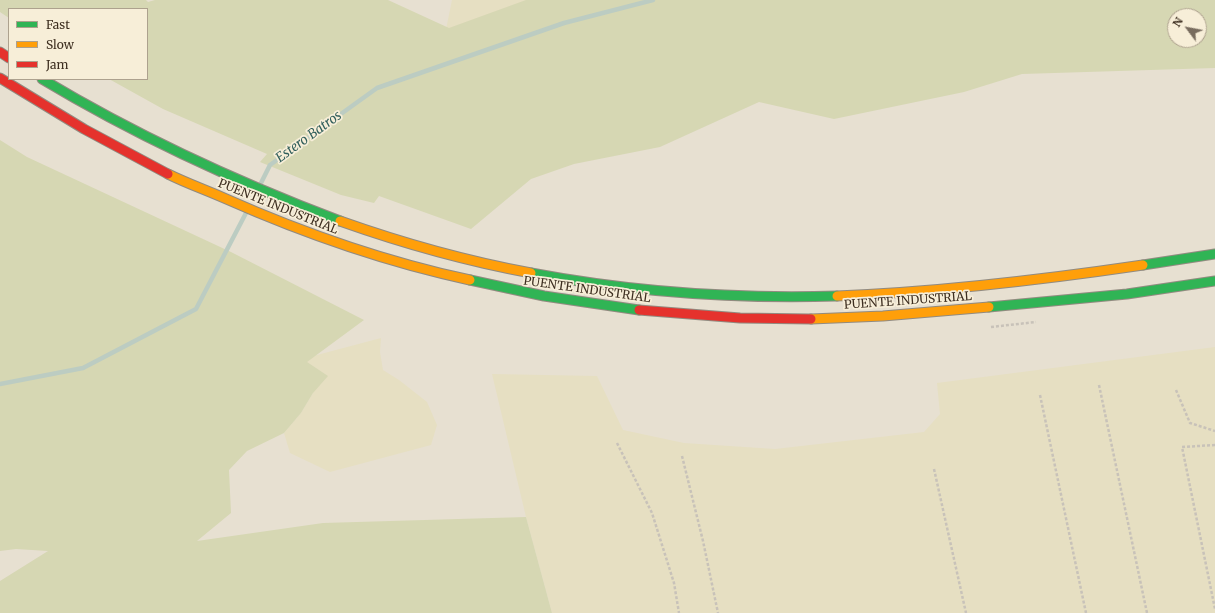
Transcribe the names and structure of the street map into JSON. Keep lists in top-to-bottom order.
{
  "streets": {
    "highway": ["PUENTE INDUSTRIAL"]
  },
  "water": ["Estero Batros"],
  "legend": ["Fast", "Slow", "Jam"],
  "north": "top left"
}
